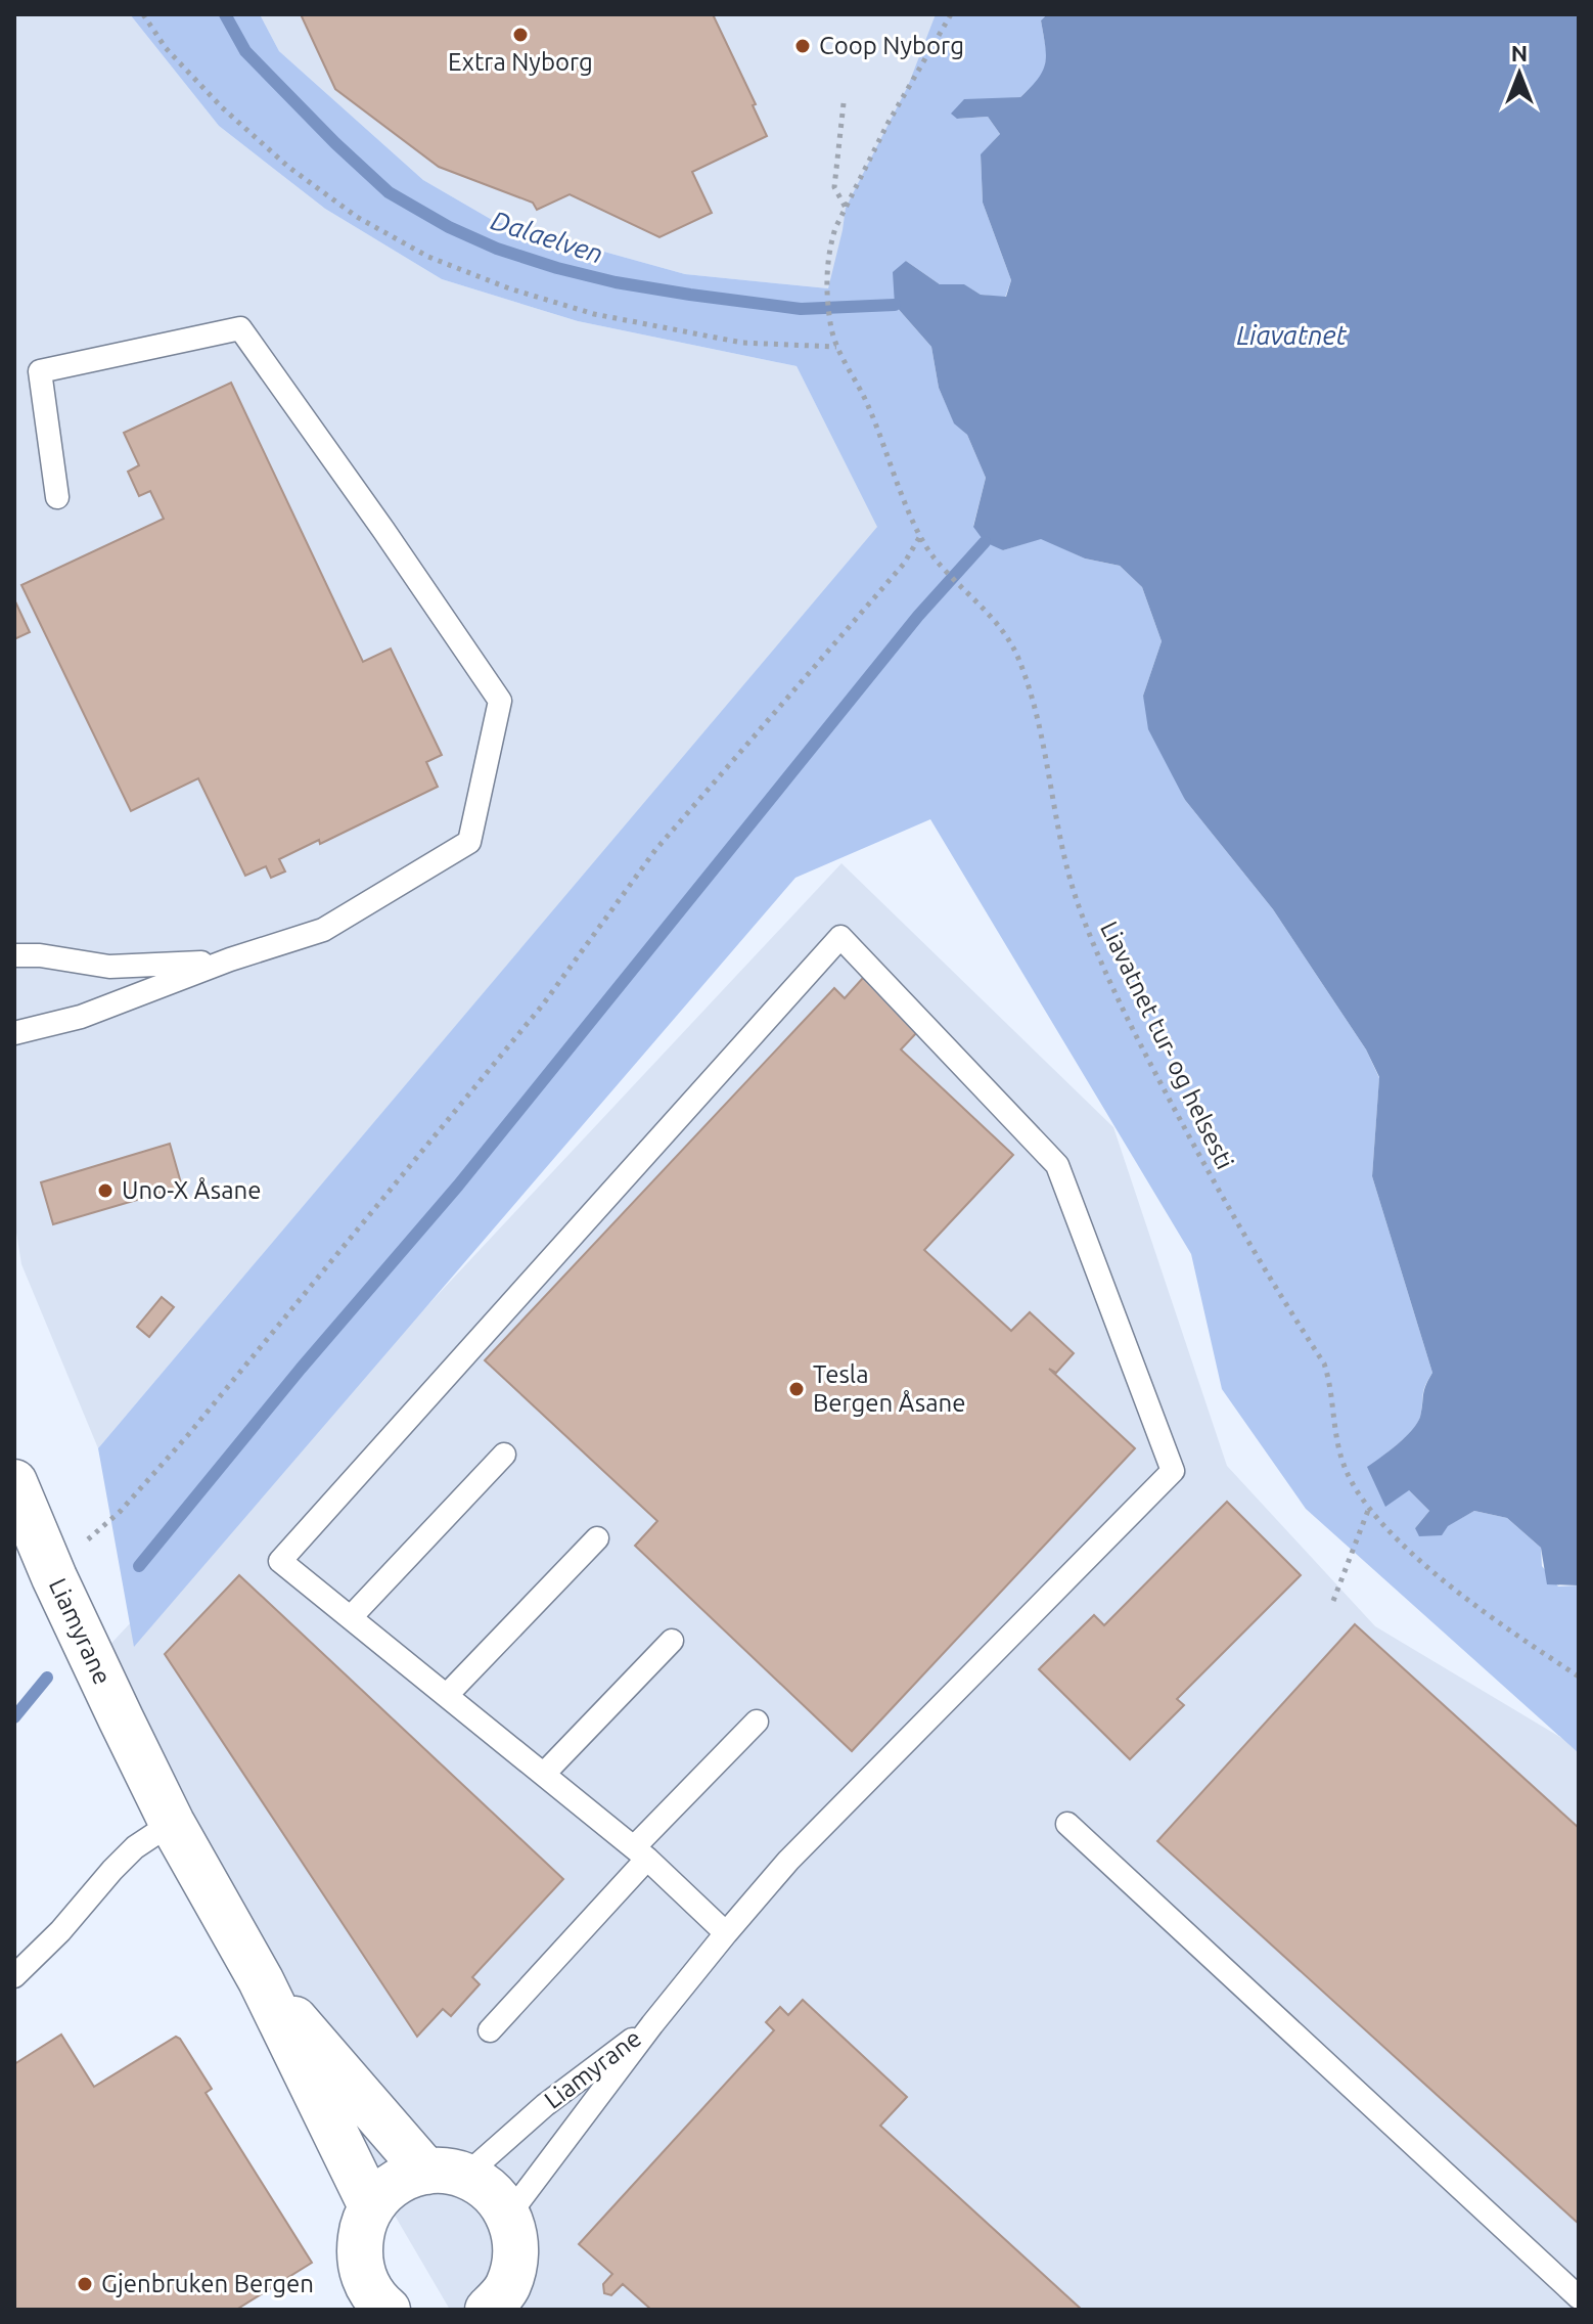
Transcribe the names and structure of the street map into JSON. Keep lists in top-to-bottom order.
{
  "streets": {
    "main road": ["Liamyrane"],
    "path": ["Liavatnet tur- og helsesti"]
  },
  "water": ["Dalaelven", "Liavatnet"],
  "places": [
    "Extra Nyborg",
    "Coop Nyborg",
    "Uno-X Åsane",
    "Tesla Bergen Åsane",
    "Gjenbruken Bergen"
  ],
  "north": "top"
}
